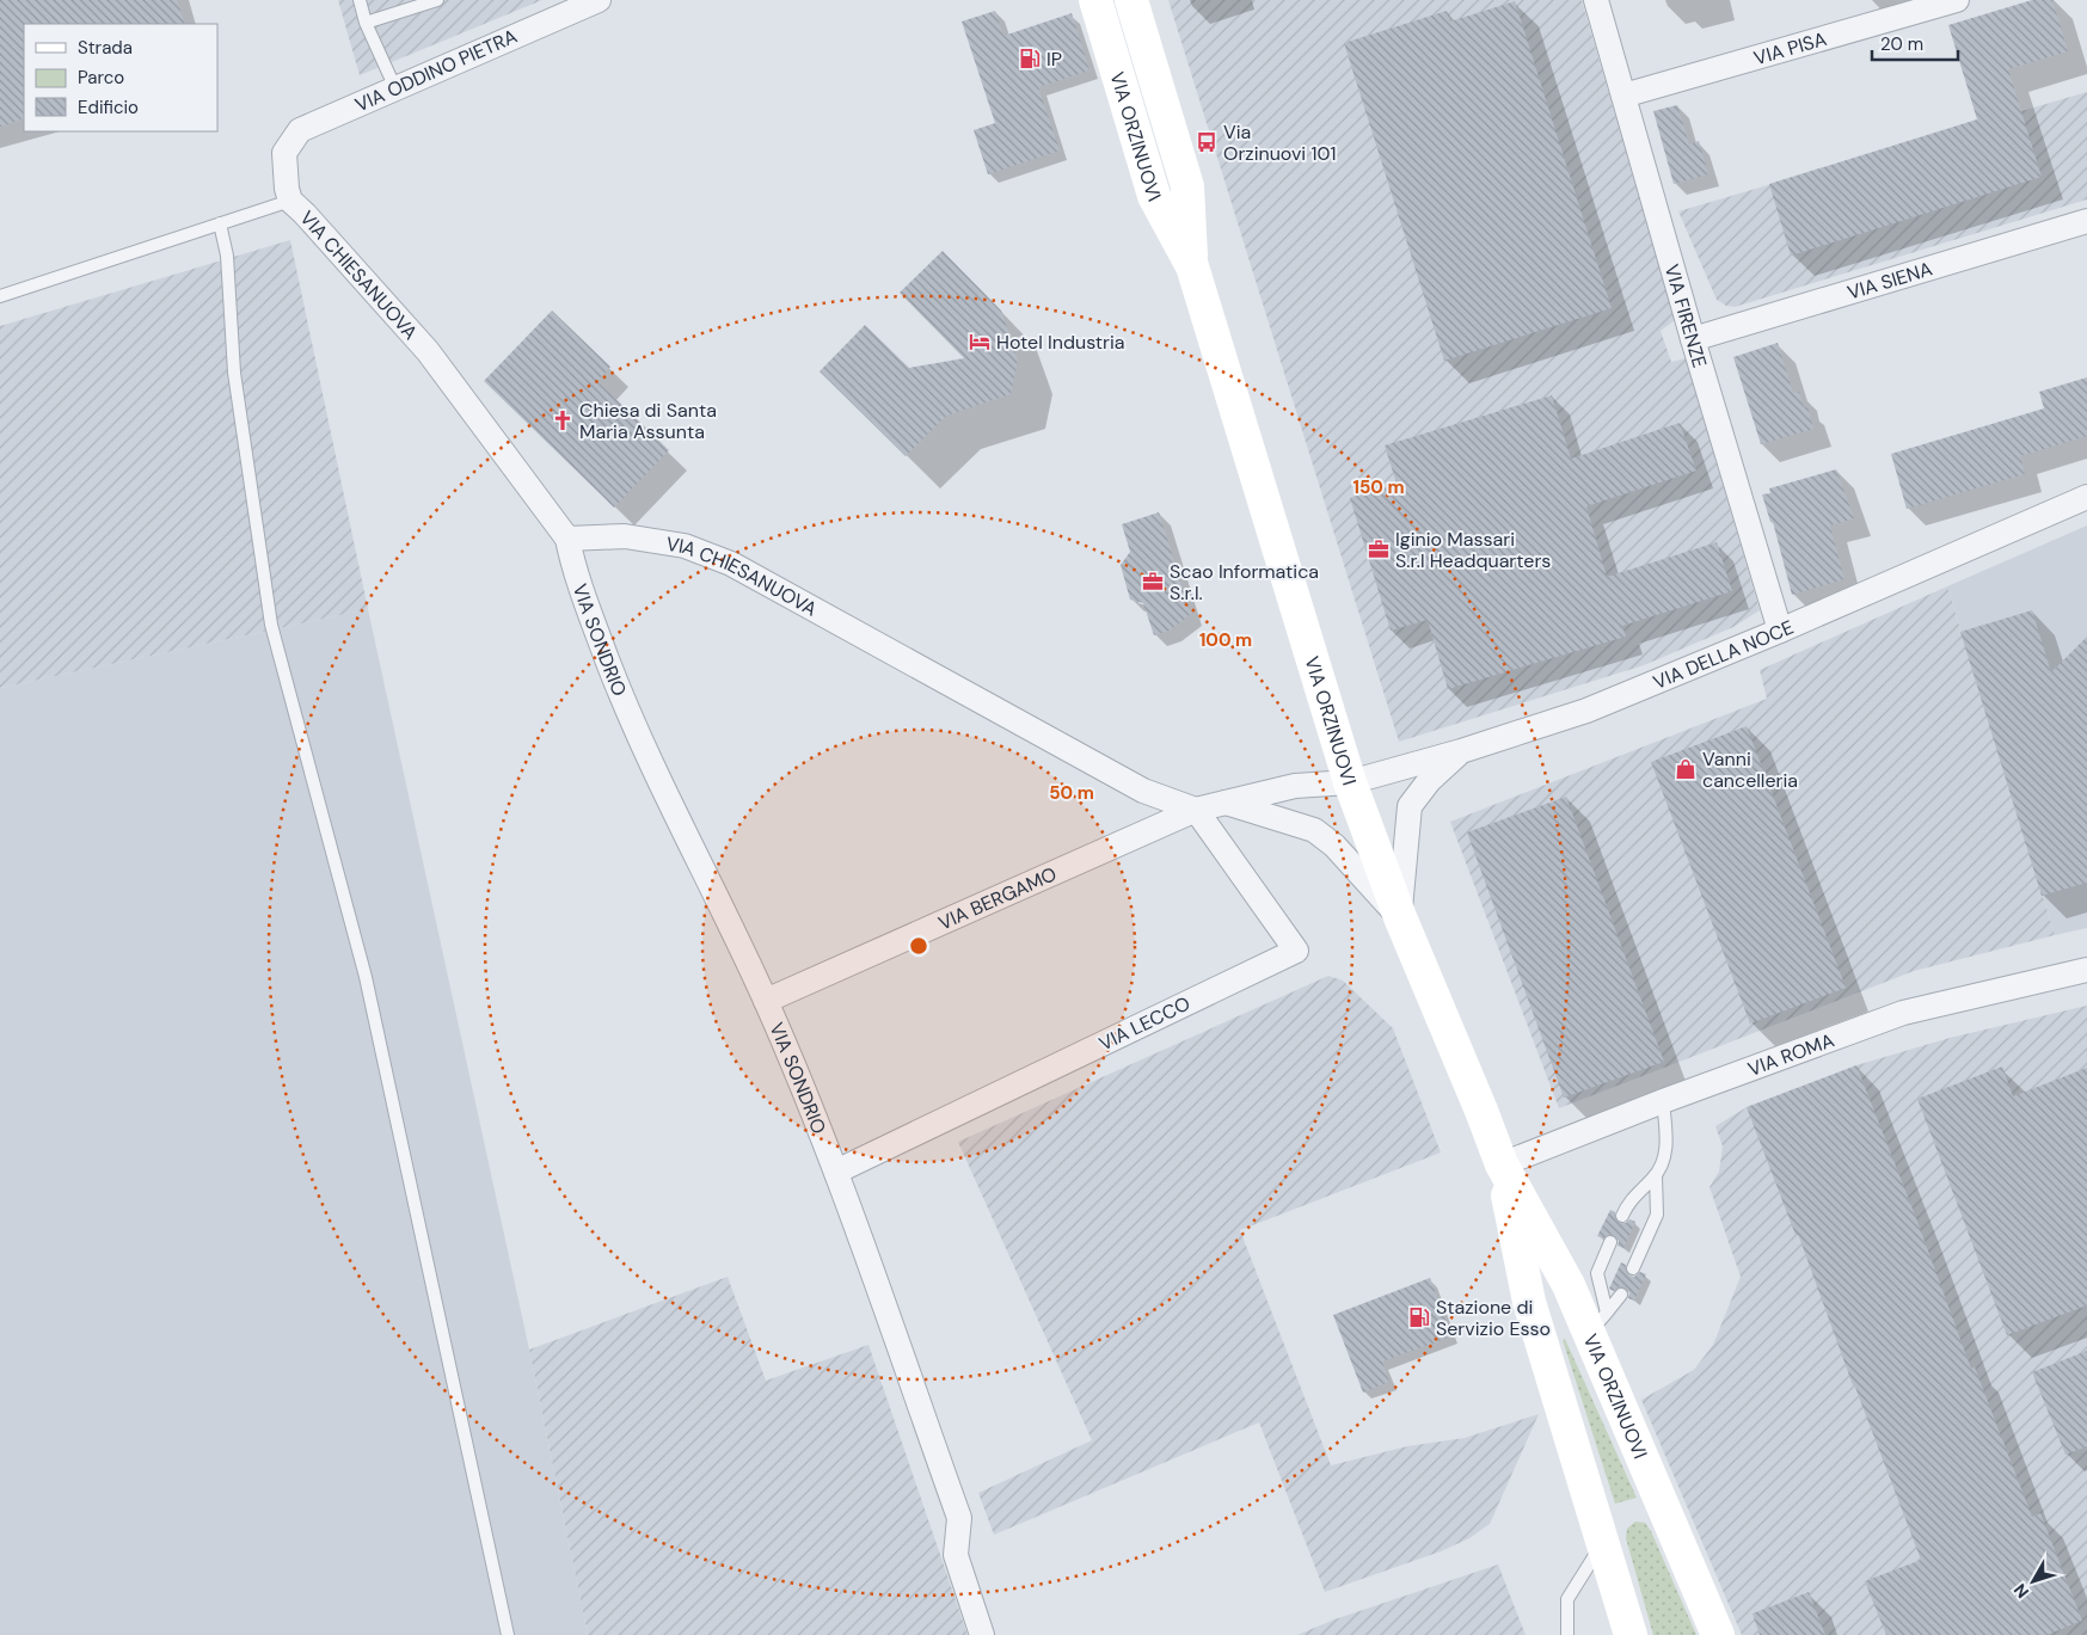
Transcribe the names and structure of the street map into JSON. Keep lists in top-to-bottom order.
{
  "streets": {
    "main road": ["VIA ORZINUOVI"],
    "street": [
      "VIA PISA",
      "VIA ODDINO PIETRA",
      "VIA CHIESANUOVA",
      "VIA SIENA",
      "VIA FIRENZE",
      "VIA SONDRIO",
      "VIA DELLA NOCE",
      "VIA BERGAMO",
      "VIA LECCO",
      "VIA ROMA"
    ]
  },
  "crossings": [
    ["VIA PISA", "VIA FIRENZE"],
    ["VIA ODDINO PIETRA", "VIA CHIESANUOVA"],
    ["VIA ORZINUOVI", "VIA DELLA NOCE"],
    ["VIA ORZINUOVI", "VIA ROMA"],
    ["VIA CHIESANUOVA", "VIA SONDRIO"],
    ["VIA CHIESANUOVA", "VIA BERGAMO"],
    ["VIA CHIESANUOVA", "VIA LECCO"],
    ["VIA SIENA", "VIA FIRENZE"],
    ["VIA FIRENZE", "VIA DELLA NOCE"],
    ["VIA SONDRIO", "VIA BERGAMO"],
    ["VIA SONDRIO", "VIA LECCO"],
    ["VIA BERGAMO", "VIA LECCO"]
  ],
  "places": {
    "fuel station": ["IP", "Stazione di Servizio Esso"],
    "bus stop": ["Via Orzinuovi 101"],
    "hotel": ["Hotel Industria"],
    "church": ["Chiesa di Santa Maria Assunta"],
    "office": ["Iginio Massari S.r.l Headquarters", "Scao Informatica S.r.l."],
    "shop": ["Vanni cancelleria"]
  },
  "legend": ["Strada", "Parco", "Edificio"],
  "scale_bar": "20 m",
  "north": "bottom left",
  "rings": ["150 m", "100 m", "50 m"]
}
